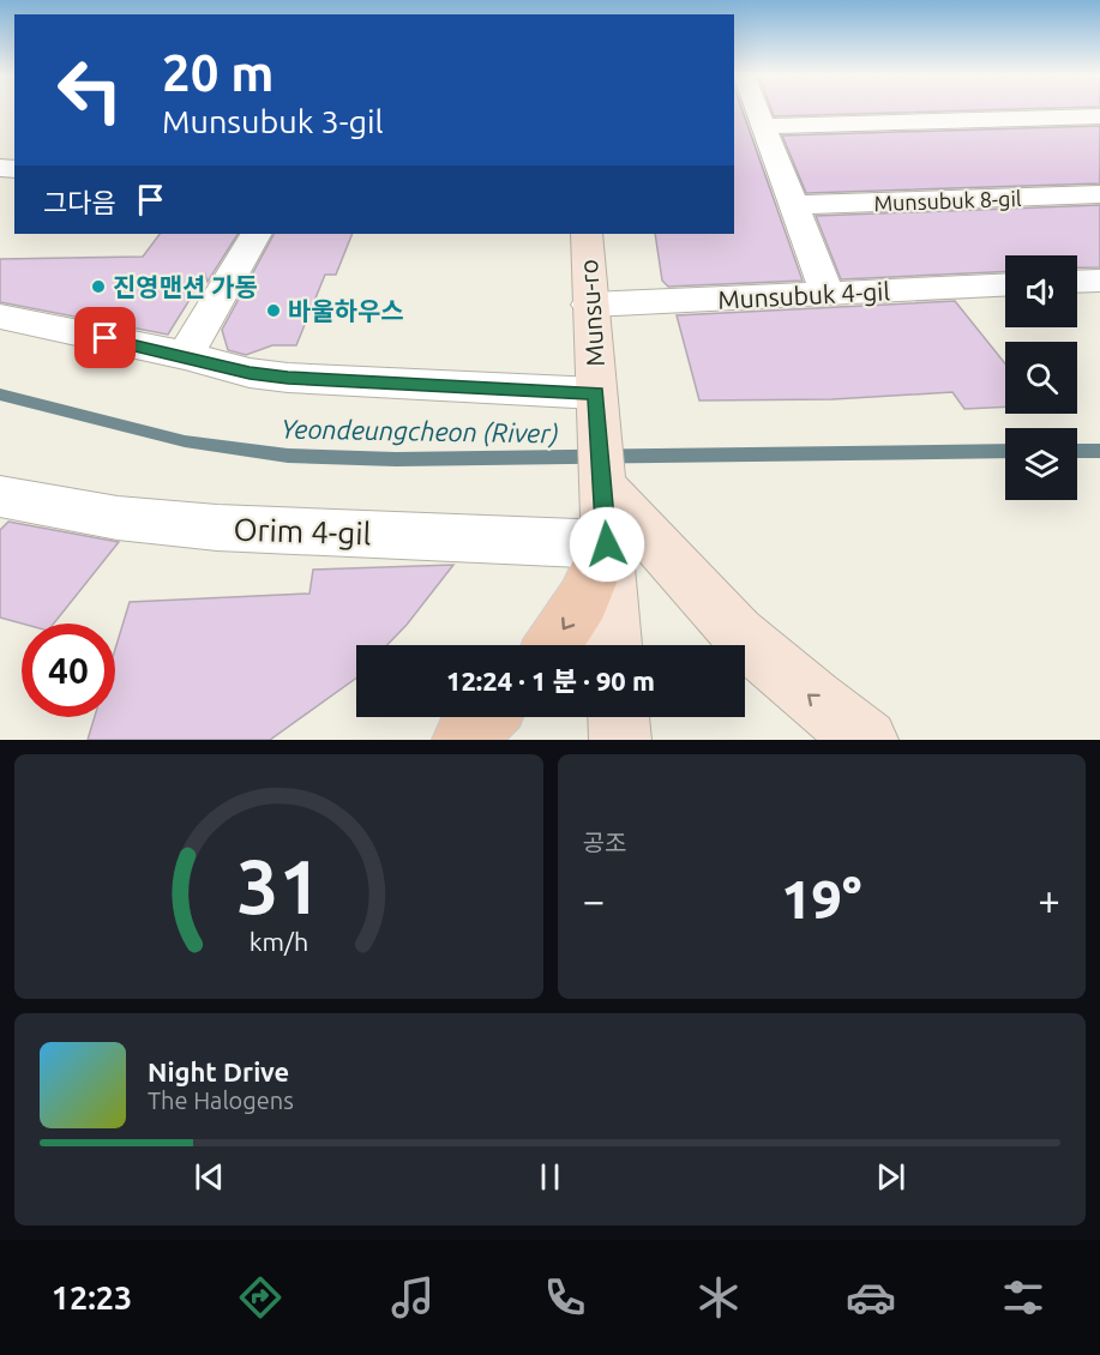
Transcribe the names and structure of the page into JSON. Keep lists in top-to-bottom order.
{
  "streets": {
    "street": [
      "Munsubuk 8-gil",
      "Munsubuk 4-gil",
      "Munsu-ro",
      "Orim 4-gil"
    ]
  },
  "crossings": [
    ["Munsubuk 4-gil", "Munsu-ro"],
    ["Munsu-ro", "Orim 4-gil"]
  ],
  "water": ["Yeondeungcheon (River)"],
  "places": ["진영맨션 가동", "바울하우스"],
  "page": {
    "turn": ["20 m", "Munsubuk 3-gil"],
    "then": "그다음",
    "limit": "40",
    "trip": "12:24 · 1 분 · 90 m",
    "tile": "공조",
    "heat": ["−", "19°", "+"],
    "song": ["Night Drive", "The Halogens"],
    "tabs": "12:23",
    "gauge": ["31", "km/h"]
  }
}
